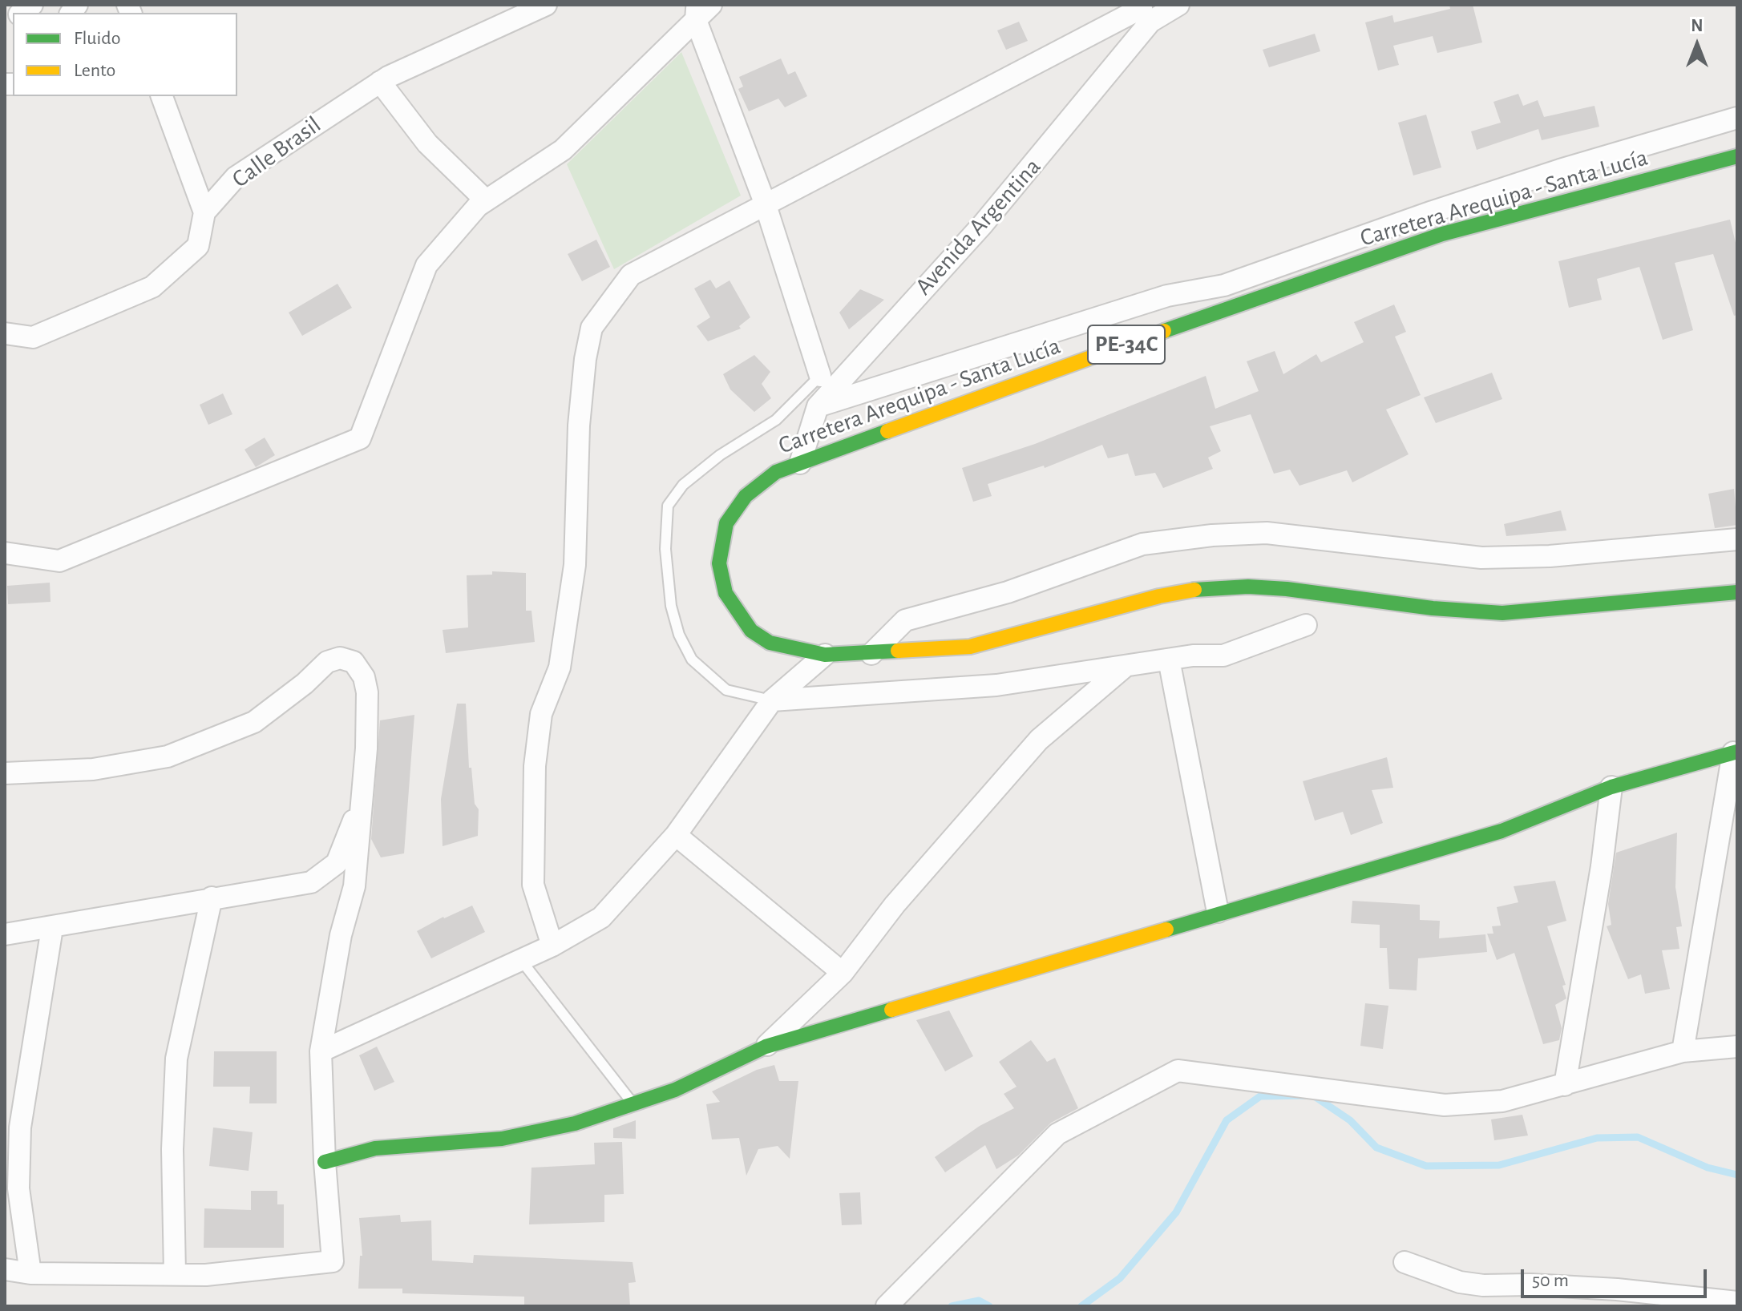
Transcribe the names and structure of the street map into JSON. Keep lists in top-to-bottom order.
{
  "streets": {
    "main road": ["Carretera Arequipa - Santa Lucía", "PE-34C"],
    "street": ["Calle Brasil", "Avenida Argentina"]
  },
  "crossings": [
    ["Carretera Arequipa - Santa Lucía", "Avenida Argentina"]
  ],
  "legend": ["Fluido", "Lento"],
  "scale_bar": "50 m",
  "north": "top"
}
